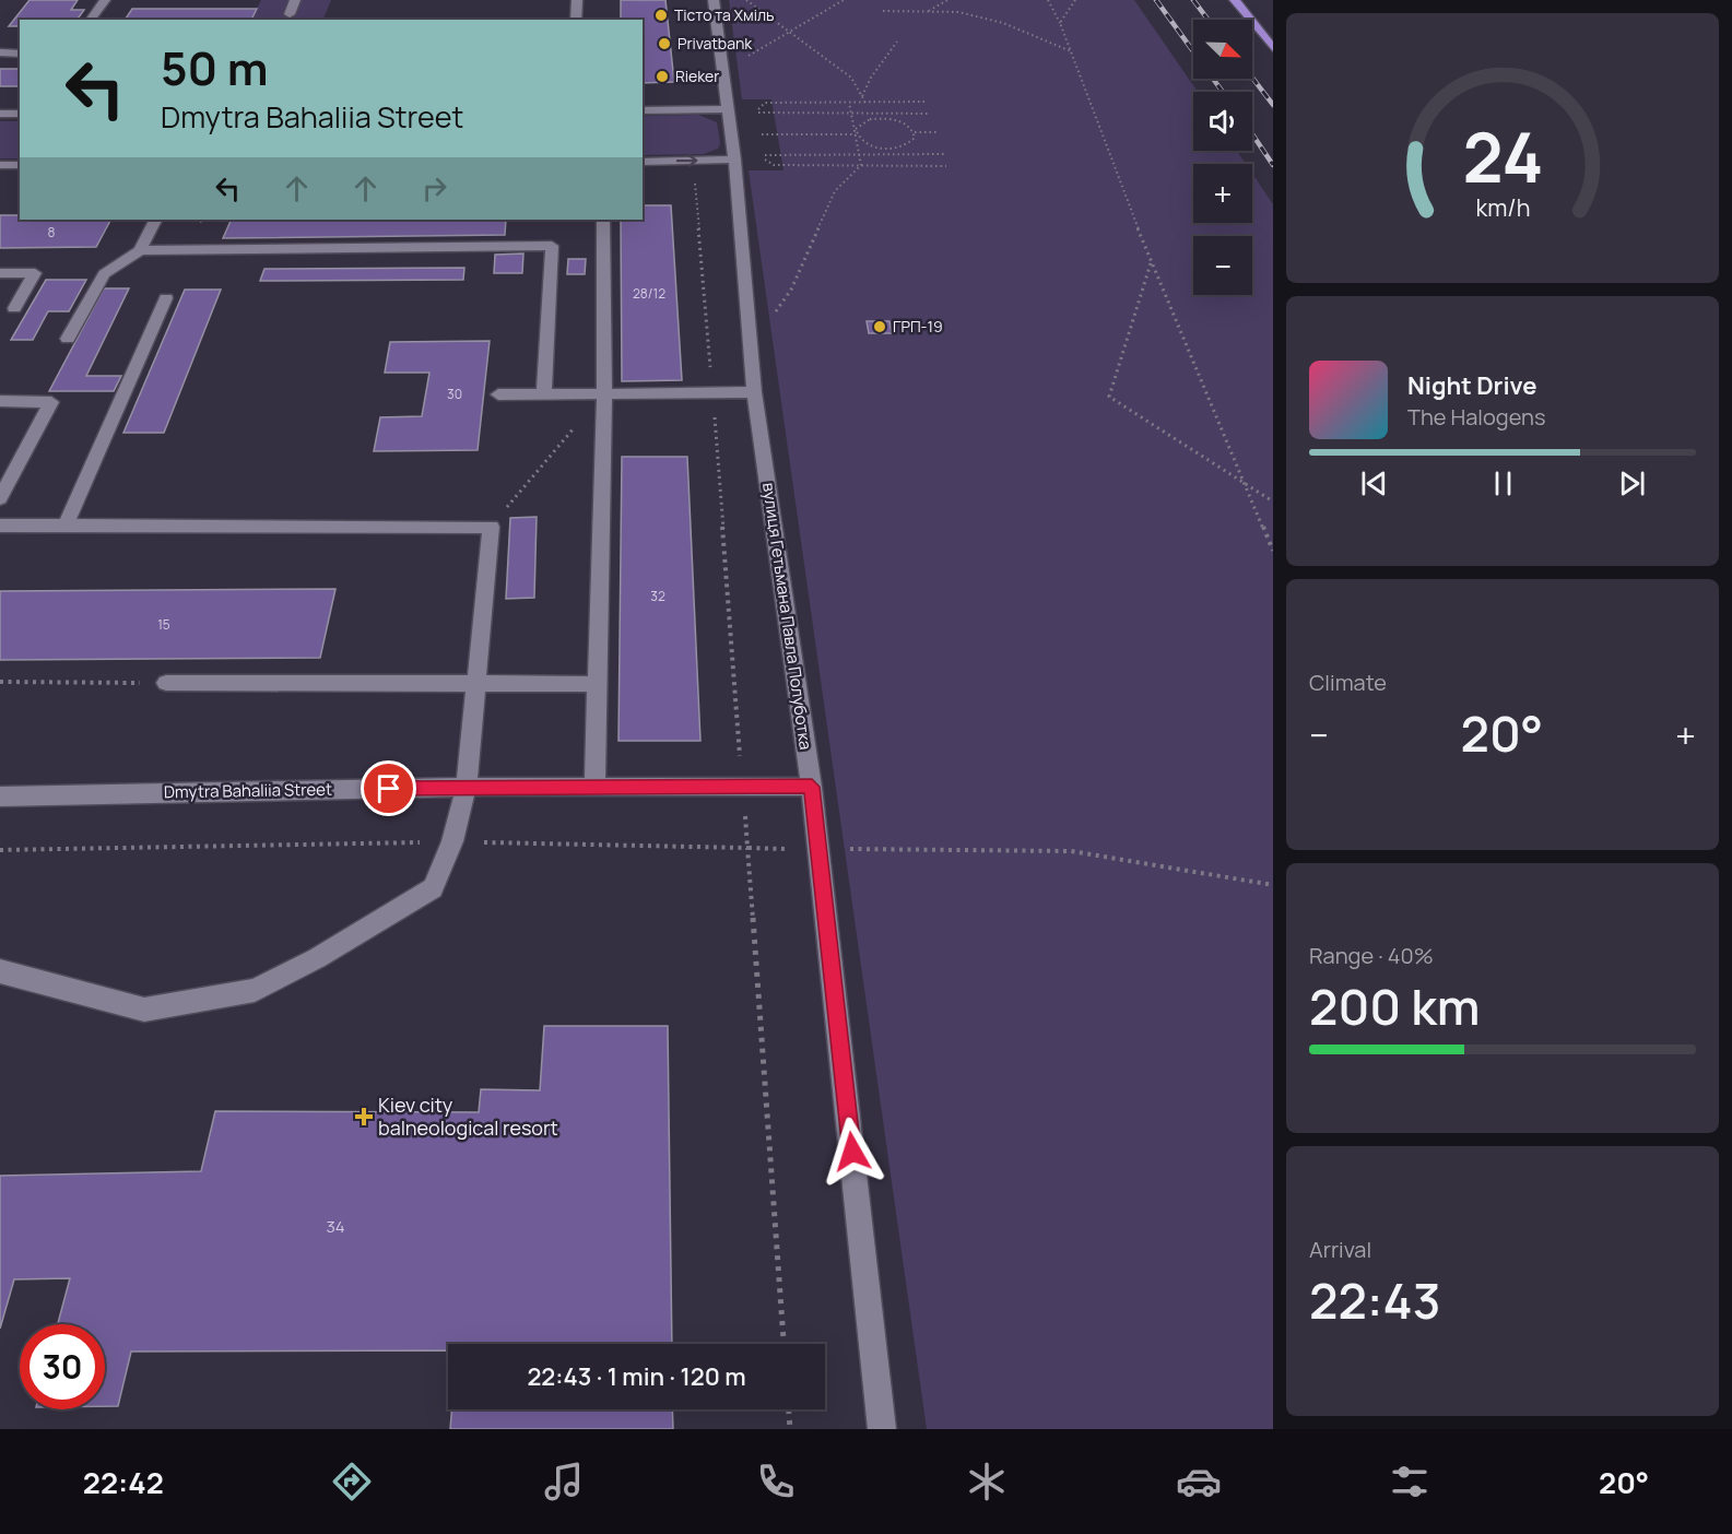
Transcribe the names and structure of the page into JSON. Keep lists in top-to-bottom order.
{
  "streets": {
    "street": ["вулиця Гетьмана Павла Полуботка", "Dmytra Bahaliia Street"]
  },
  "crossings": [
    ["вулиця Гетьмана Павла Полуботка", "Dmytra Bahaliia Street"]
  ],
  "places": {
    "other": [
      "Тісто та Хміль",
      "Privatbank",
      "Rieker",
      "ГРП-19"
    ],
    "health": ["Kiev city balneological resort"]
  },
  "house_numbers": [
    "8",
    "28/12",
    "30",
    "32",
    "15",
    "34"
  ],
  "north": "bottom right",
  "page": {
    "map_buttons": ["+", "−"],
    "turn": ["50 m", "Dmytra Bahaliia Street"],
    "song": ["Night Drive", "The Halogens"],
    "tile": [
      "Climate",
      ["Range · 40%", "200 km"],
      ["Arrival", "22:43"]
    ],
    "heat": ["−", "20°", "+"],
    "limit": "30",
    "trip": "22:43 · 1 min · 120 m",
    "tabs": ["22:42", "20°"],
    "gauge": ["24", "km/h"]
  }
}
